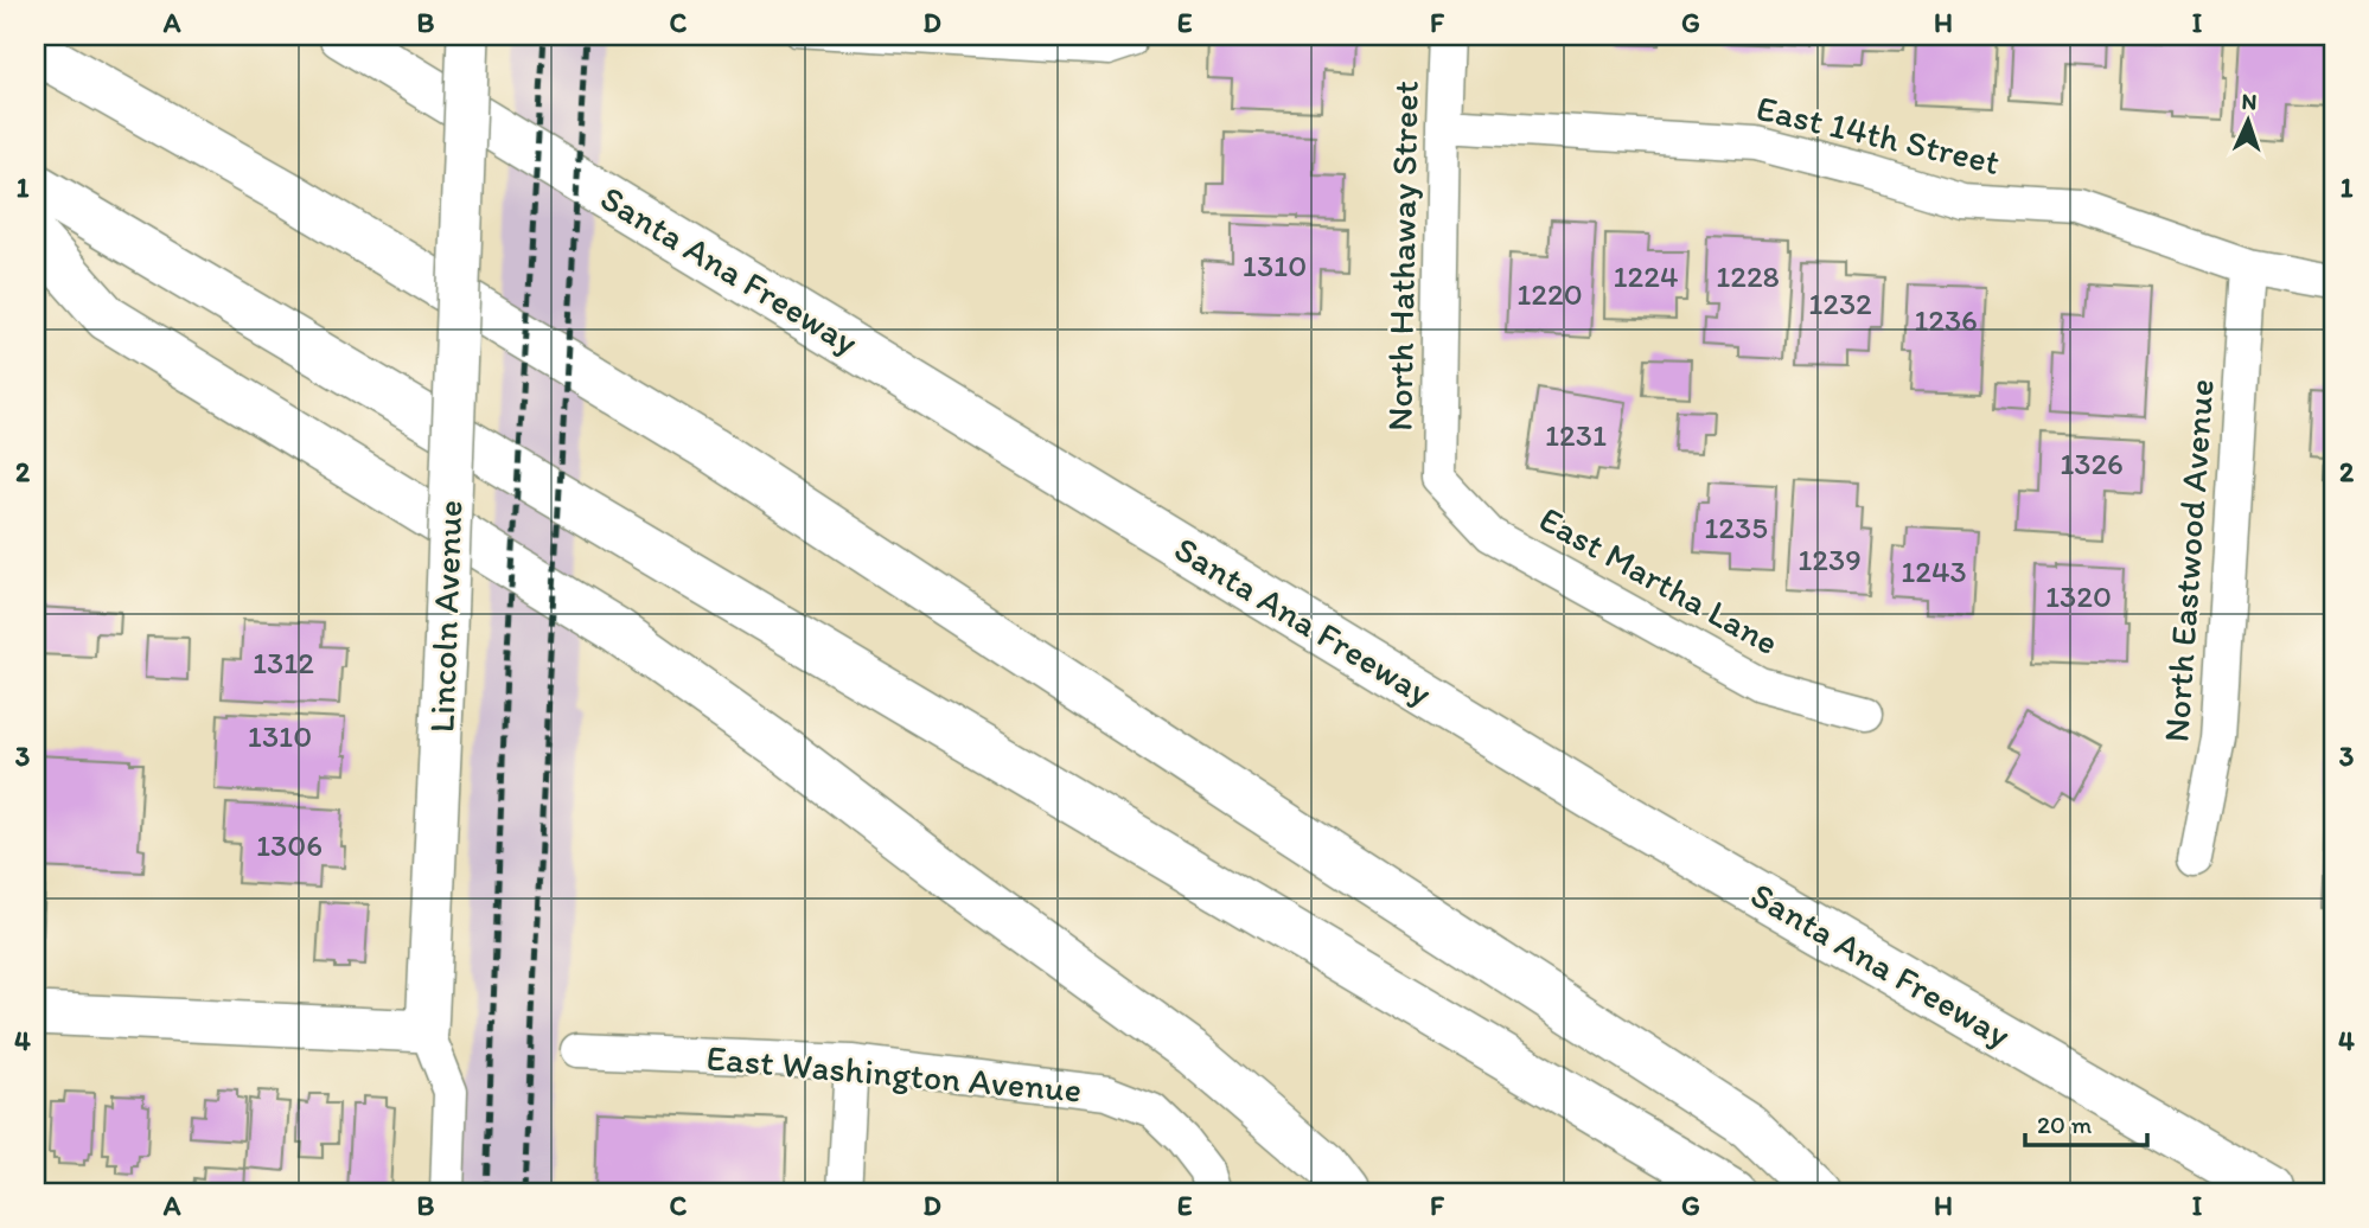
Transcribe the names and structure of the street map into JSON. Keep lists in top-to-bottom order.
{
  "streets": {
    "highway": ["Santa Ana Freeway"],
    "street": [
      "East 14th Street",
      "North Hathaway Street",
      "North Eastwood Avenue",
      "East Martha Lane",
      "Lincoln Avenue",
      "East Washington Avenue"
    ]
  },
  "crossings": [
    ["East 14th Street", "North Hathaway Street"],
    ["East 14th Street", "North Eastwood Avenue"],
    ["North Hathaway Street", "East Martha Lane"]
  ],
  "house_numbers": [
    "1310",
    "1224",
    "1228",
    "1220",
    "1232",
    "1236",
    "1231",
    "1326",
    "1235",
    "1239",
    "1243",
    "1320",
    "1312",
    "1310",
    "1306"
  ],
  "scale_bar": "20 m",
  "north": "top",
  "grid": {
    "columns": [
      "A",
      "B",
      "C",
      "D",
      "E",
      "F",
      "G",
      "H",
      "I"
    ],
    "rows": [
      "1",
      "2",
      "3",
      "4"
    ]
  }
}
